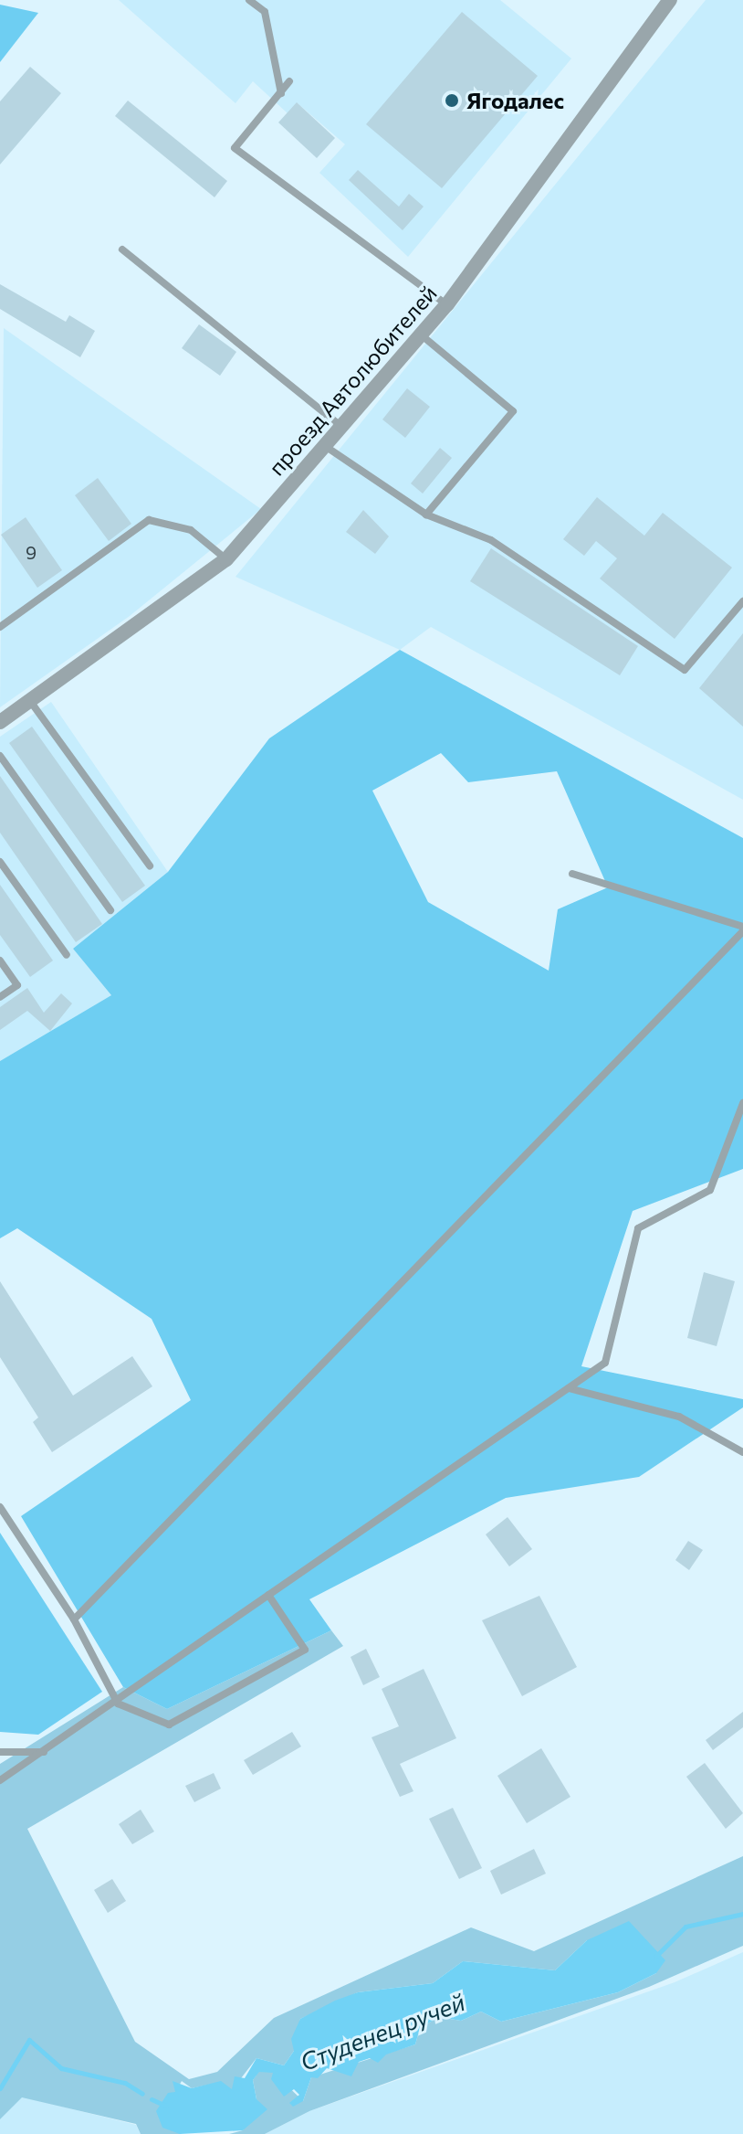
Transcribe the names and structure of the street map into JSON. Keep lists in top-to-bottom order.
{
  "streets": {
    "street": ["проезд Автолюбителей"]
  },
  "water": ["Студенец ручей"],
  "places": ["Ягодалес"],
  "house_numbers": ["9"]
}
